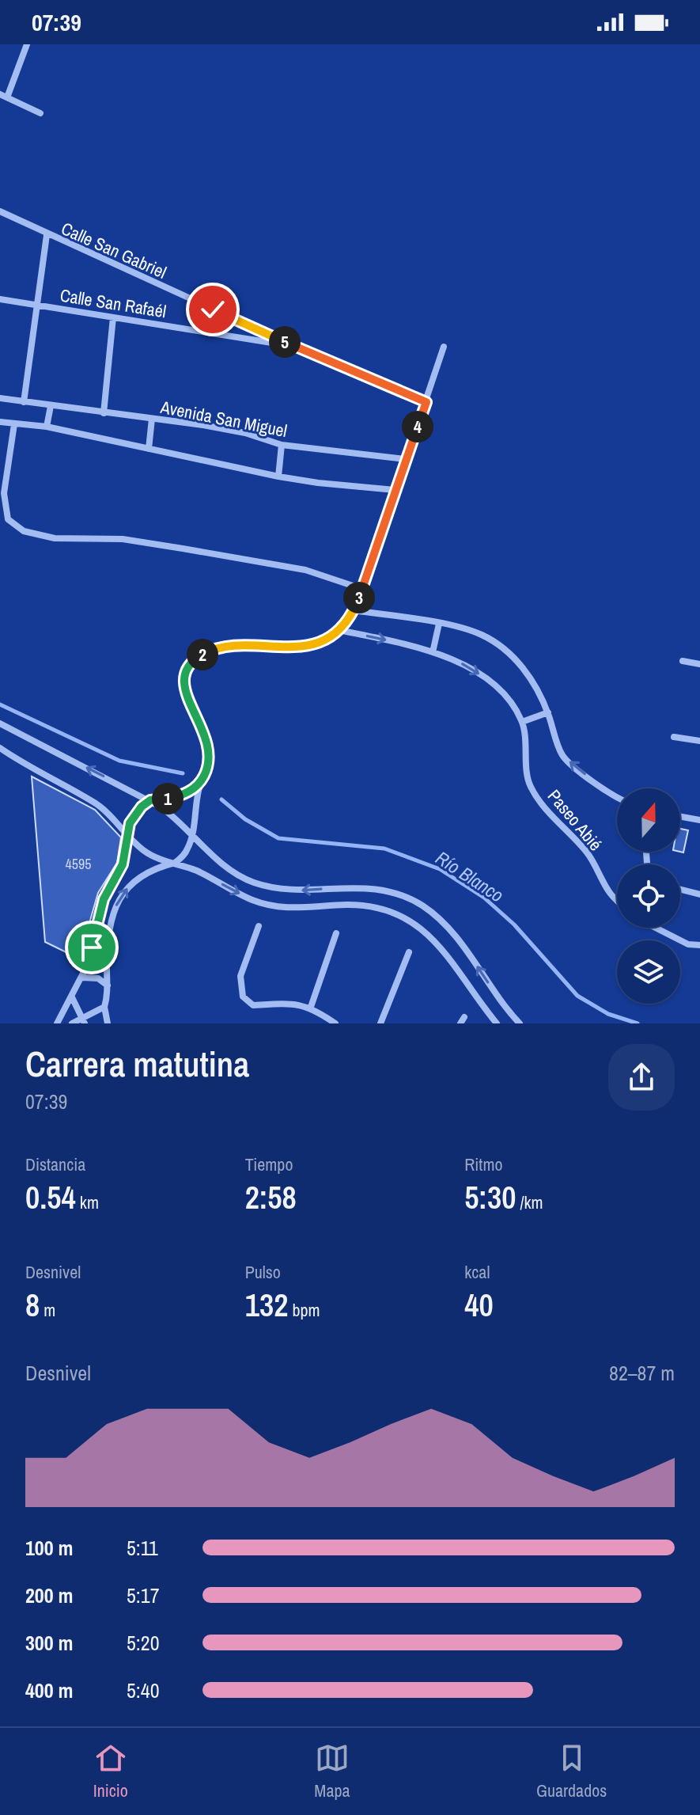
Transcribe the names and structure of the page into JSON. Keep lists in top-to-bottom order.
{
  "streets": {
    "street": [
      "Calle San Gabriel",
      "Calle San Rafaél",
      "Avenida San Miguel",
      "Paseo Abié"
    ]
  },
  "crossings": [
    ["Calle San Gabriel", "Calle San Rafaél"]
  ],
  "water": ["Río Blanco"],
  "house_numbers": ["4595"],
  "north": "top",
  "page": {
    "status": "07:39",
    "pins": [
      "5",
      "4",
      "3",
      "2",
      "1"
    ],
    "heading": ["Carrera matutina", "07:39"],
    "stats": [
      ["Distancia", "0.54 km"],
      ["Tiempo", "2:58"],
      ["Ritmo", "5:30 /km"],
      ["Desnivel", "8 m"],
      ["Pulso", "132 bpm"],
      ["kcal", "40"]
    ],
    "chart": ["Desnivel", "82–87 m"],
    "list": [
      {
        "name": "100 m",
        "note": "5:11"
      },
      {
        "name": "200 m",
        "note": "5:17"
      },
      {
        "name": "300 m",
        "note": "5:20"
      },
      {
        "name": "400 m",
        "note": "5:40"
      }
    ],
    "tabs": ["Inicio", "Mapa", "Guardados"]
  }
}
